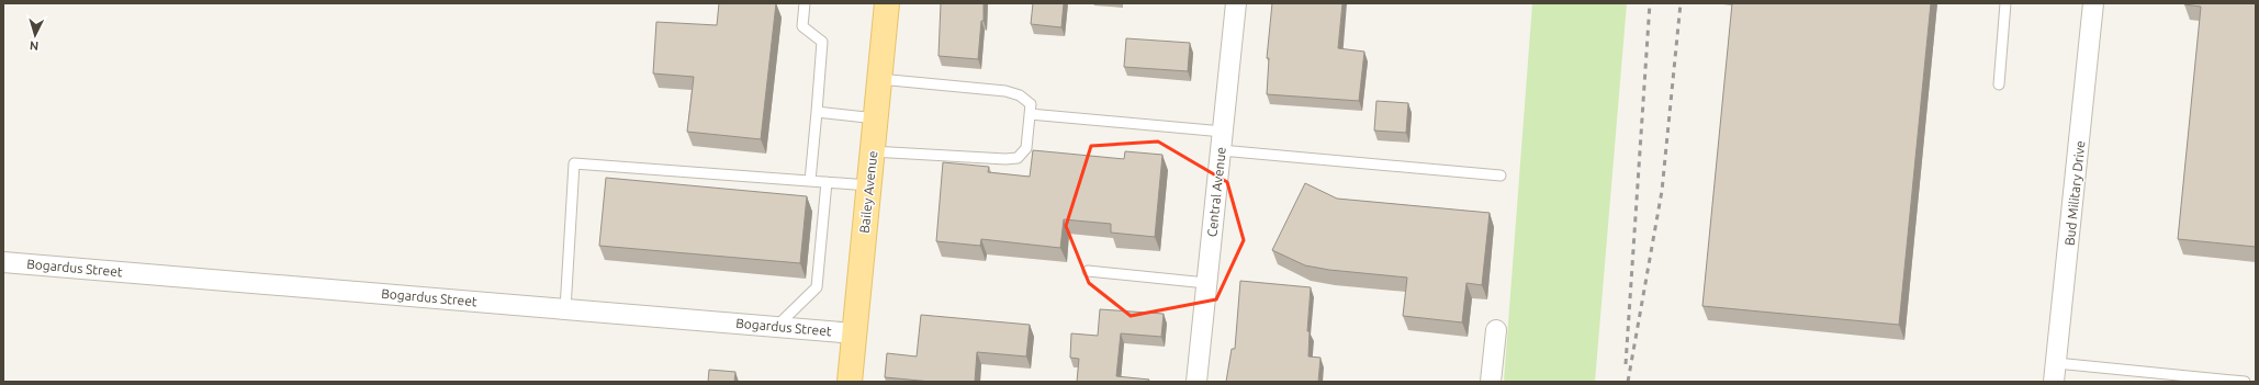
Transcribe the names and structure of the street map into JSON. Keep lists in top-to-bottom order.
{
  "streets": {
    "main road": ["Bailey Avenue"],
    "street": ["Central Avenue", "Bud Military Drive", "Bogardus Street"]
  },
  "crossings": [
    ["Bailey Avenue", "Bogardus Street"]
  ],
  "north": "bottom"
}
